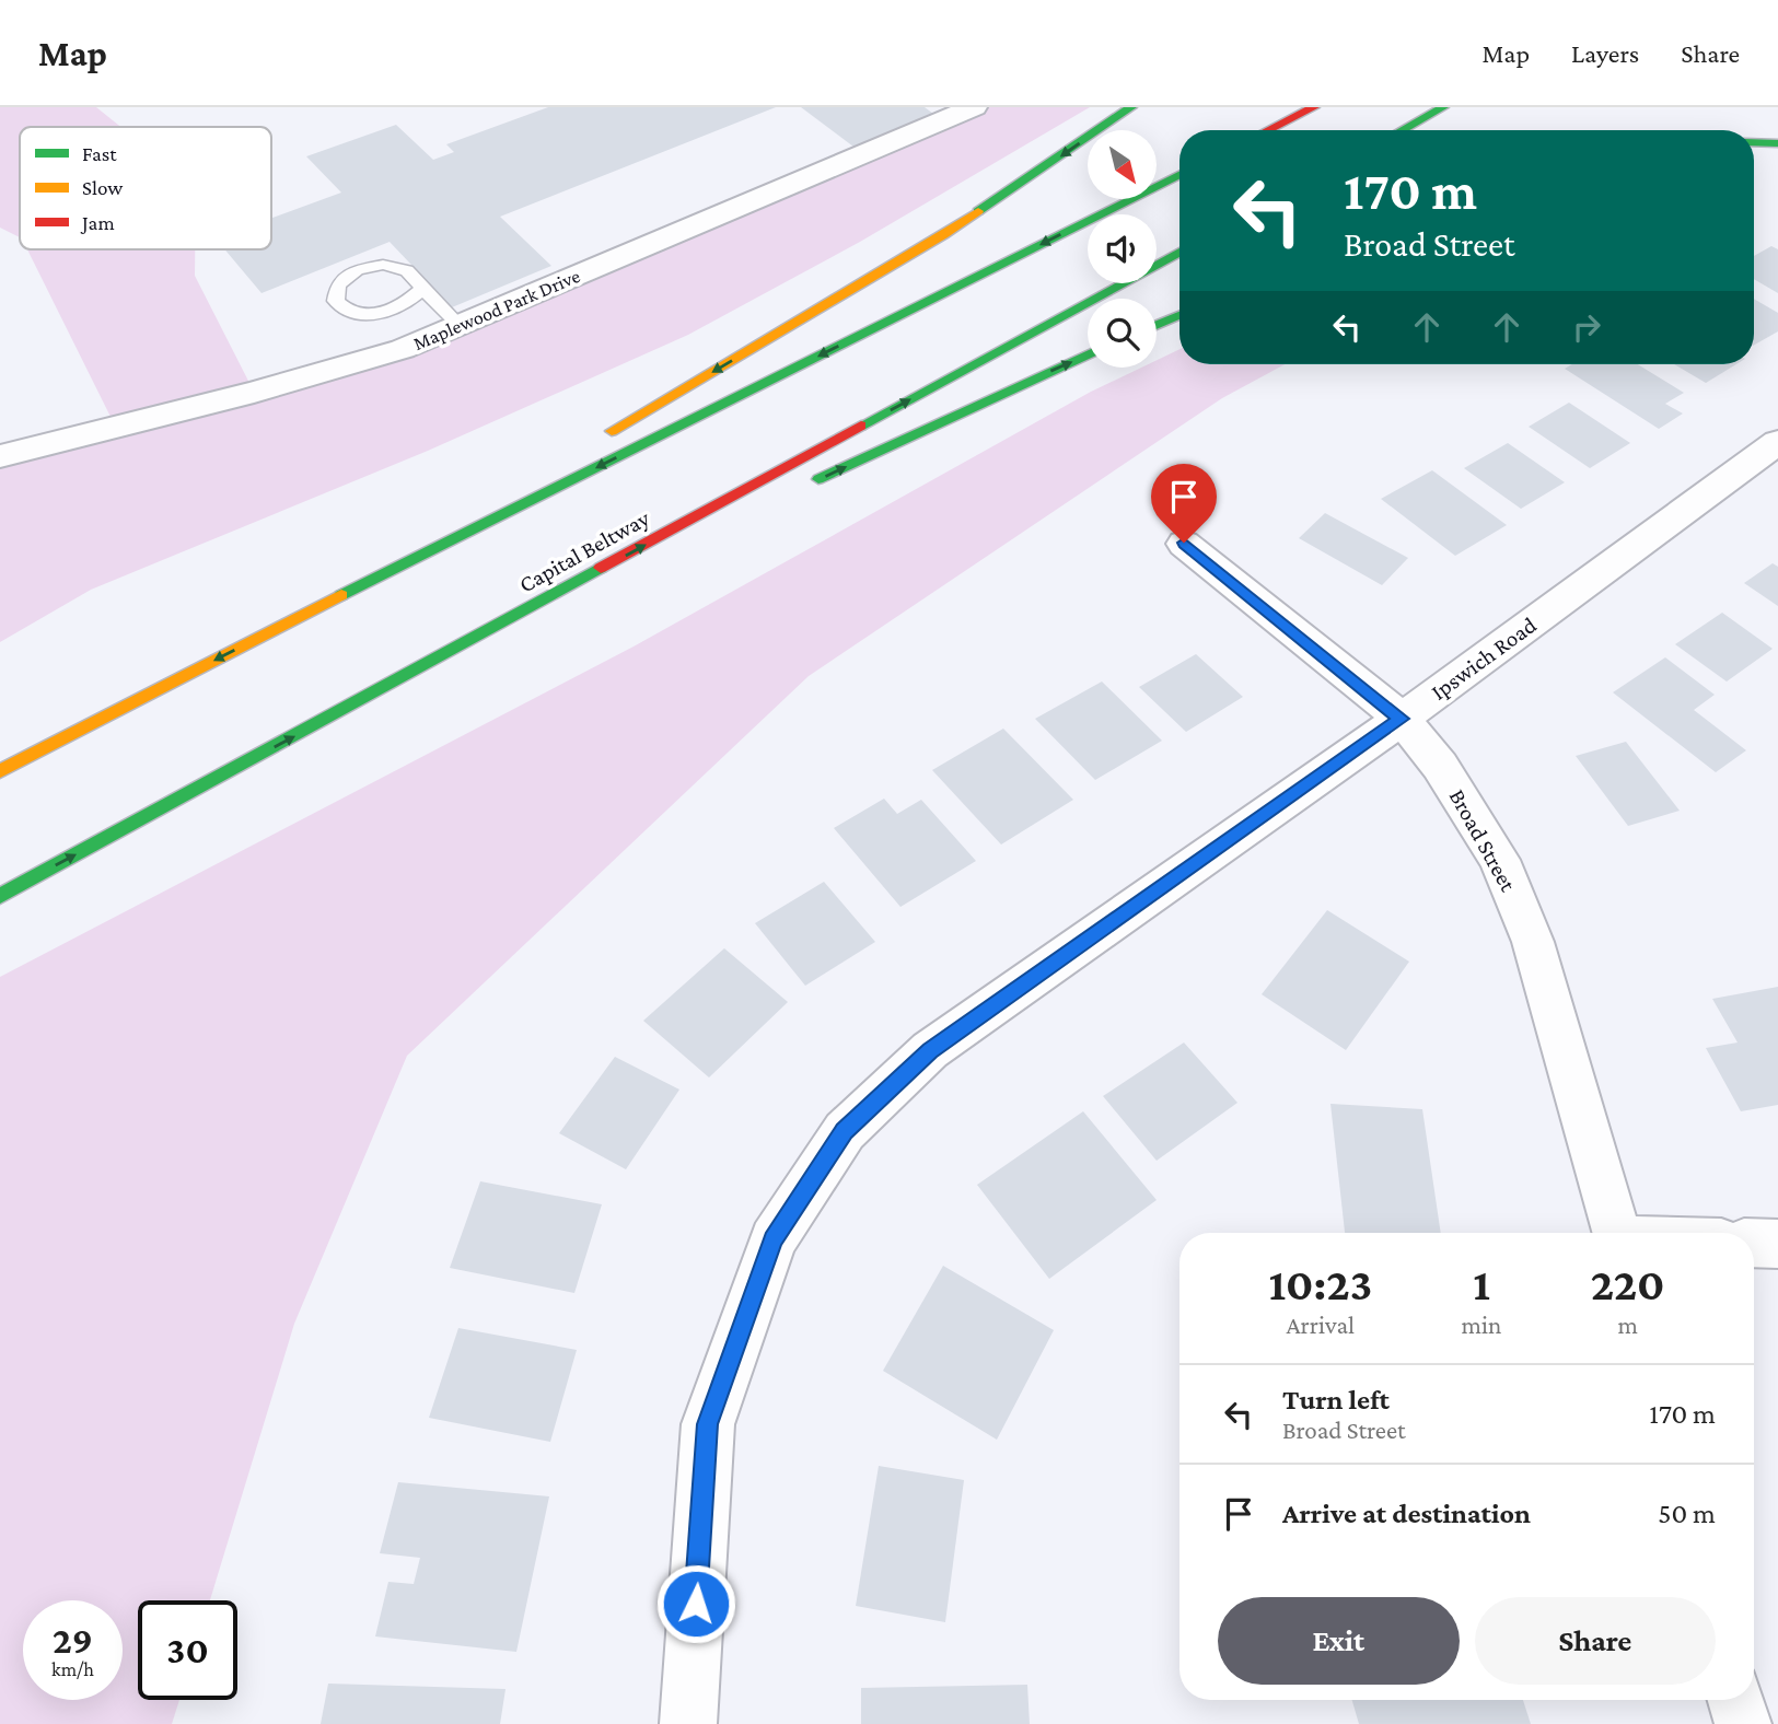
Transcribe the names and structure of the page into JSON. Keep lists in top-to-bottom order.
{
  "streets": {
    "highway": ["Capital Beltway"],
    "street": ["Maplewood Park Drive", "Ipswich Road", "Broad Street"]
  },
  "crossings": [
    ["Ipswich Road", "Broad Street"]
  ],
  "legend": ["Fast", "Slow", "Jam"],
  "north": "bottom right",
  "page": {
    "header": "Map",
    "nav": ["Map", "Layers", "Share"],
    "turn": ["170 m", "Broad Street"],
    "eta": [
      "10:23",
      "Arrival",
      "1",
      "min",
      "220",
      "m"
    ],
    "list": [
      {
        "name": "Turn left",
        "note": "Broad Street",
        "value": "170 m"
      },
      {
        "name": "Arrive at destination",
        "value": "50 m"
      }
    ],
    "buttons": ["Exit", "Share"],
    "speed": "29 km/h",
    "limit": "30"
  }
}
